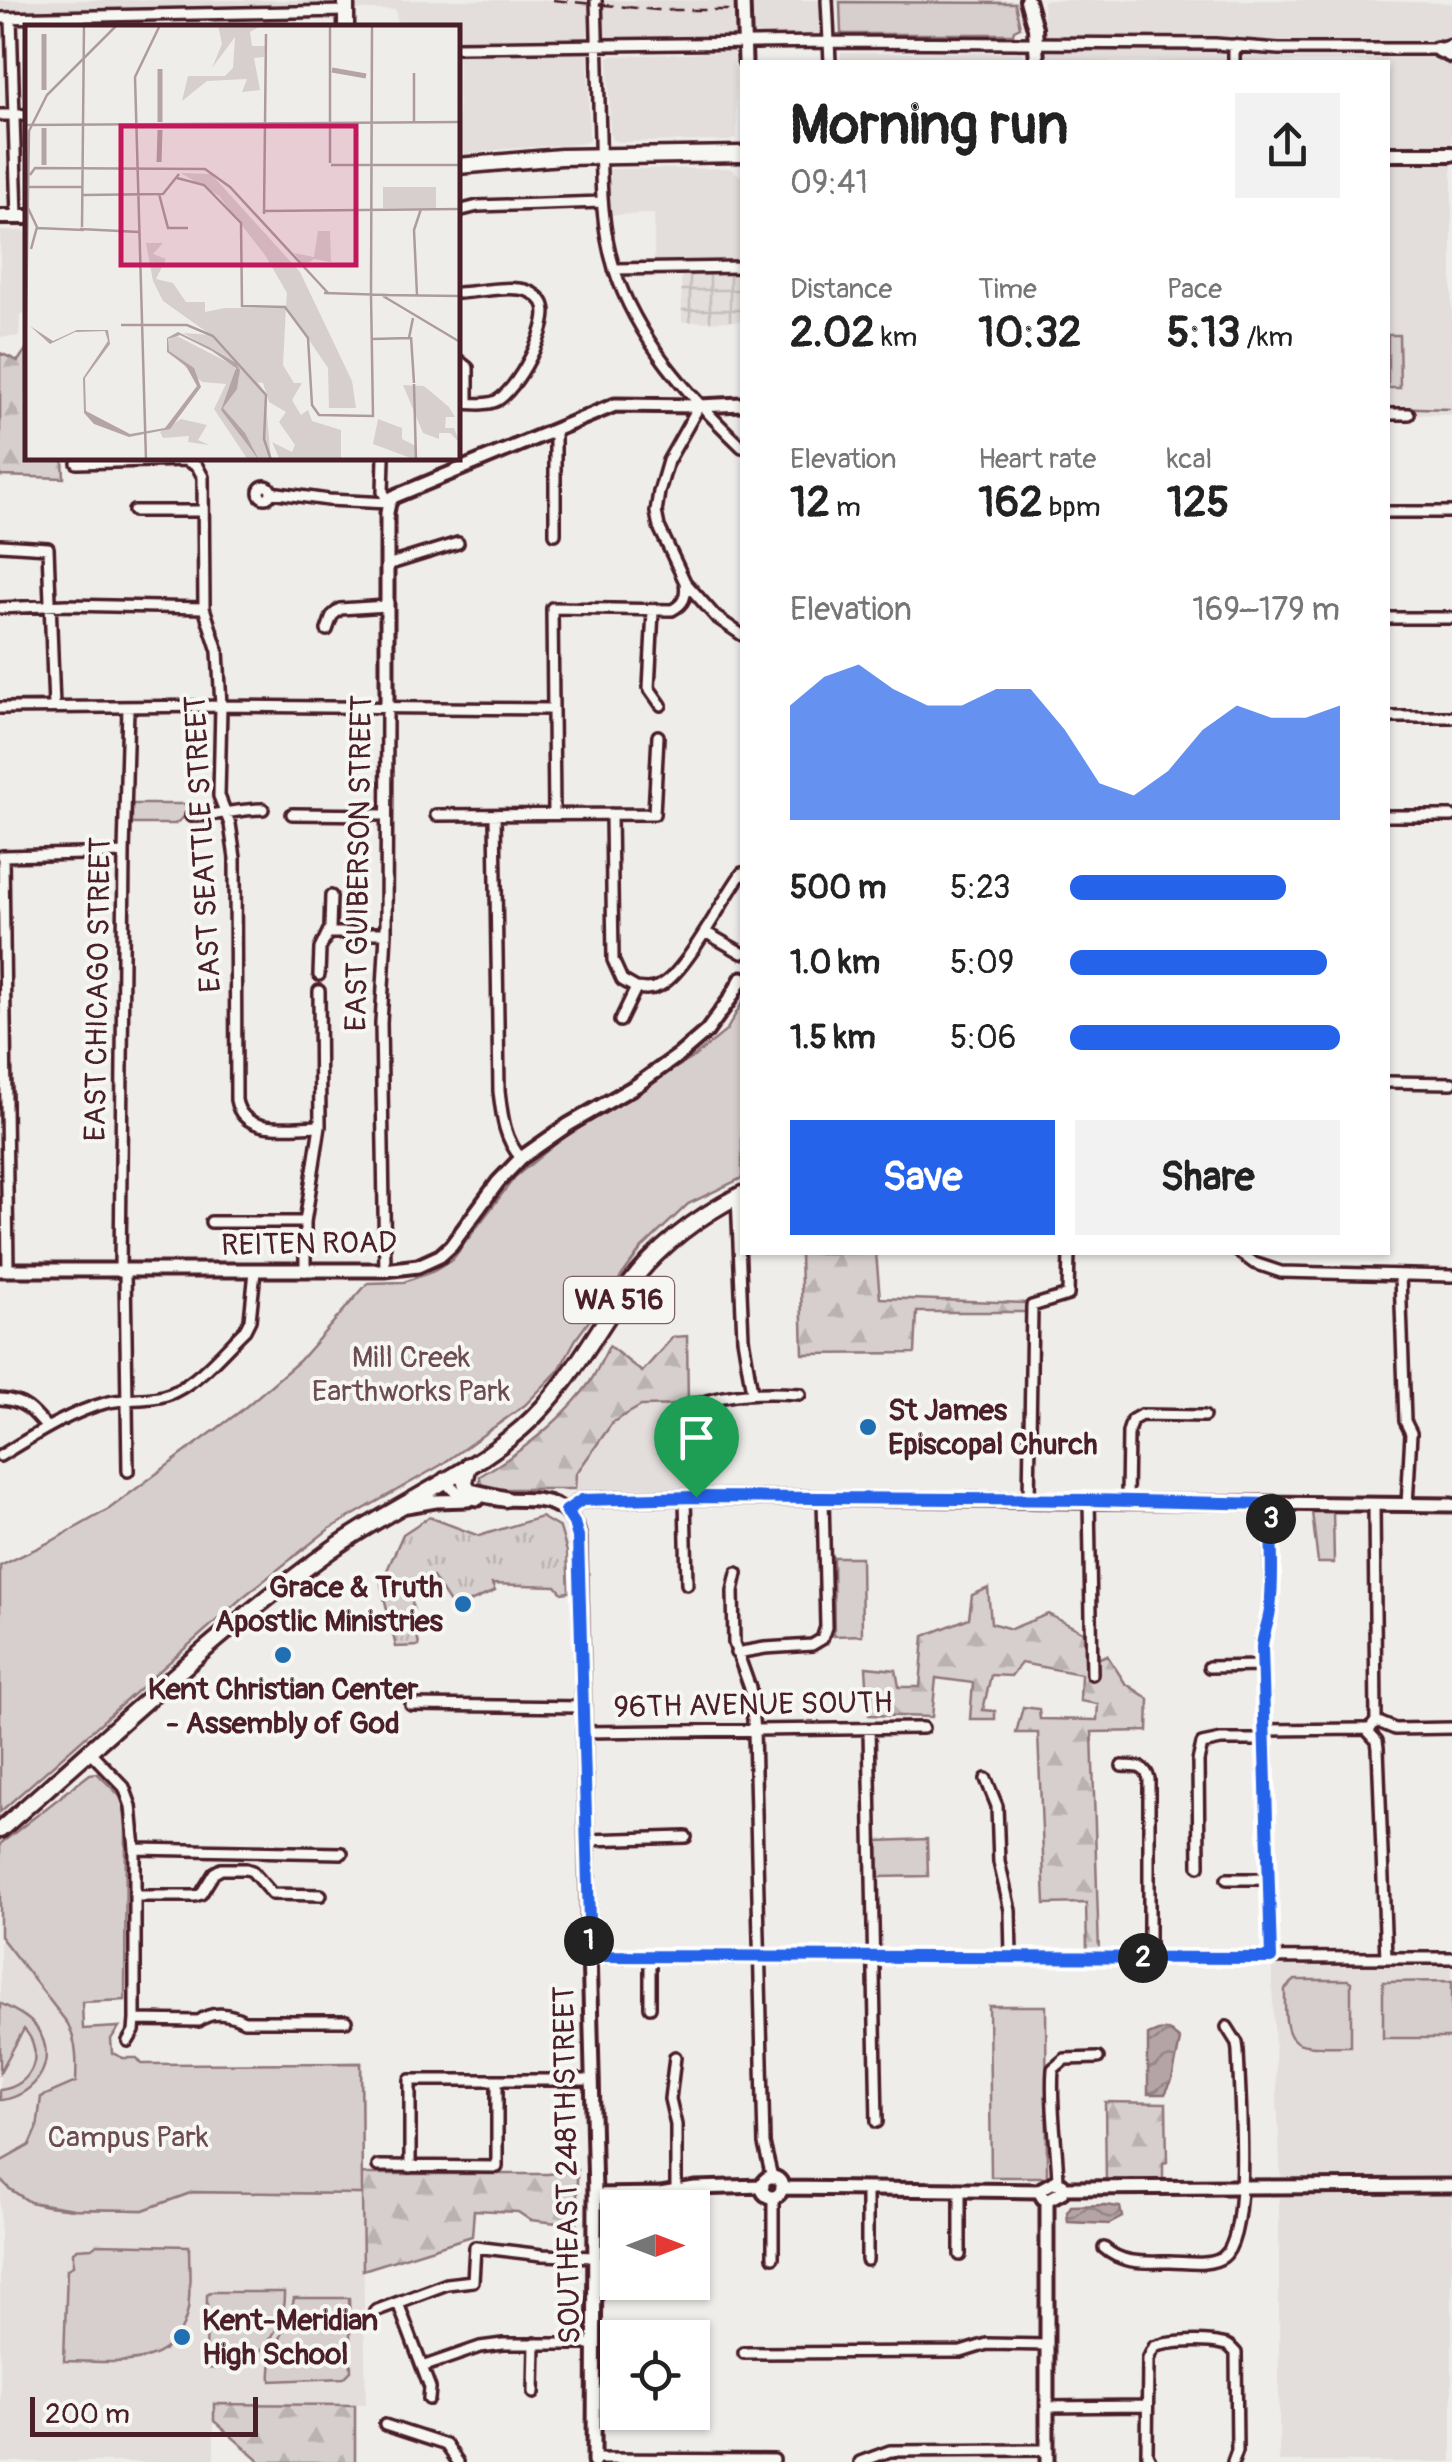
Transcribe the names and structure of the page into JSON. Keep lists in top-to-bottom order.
{
  "streets": {
    "main road": ["WA 516"],
    "street": [
      "EAST SEATTLE STREET",
      "EAST GUIBERSON STREET",
      "EAST CHICAGO STREET",
      "REITEN ROAD",
      "96TH AVENUE SOUTH",
      "SOUTHEAST 248TH STREET"
    ]
  },
  "crossings": [
    ["EAST GUIBERSON STREET", "REITEN ROAD"],
    ["EAST CHICAGO STREET", "REITEN ROAD"],
    ["96TH AVENUE SOUTH", "SOUTHEAST 248TH STREET"]
  ],
  "parks": ["Mill Creek Earthworks Park", "Campus Park"],
  "places": [
    "St James Episcopal Church",
    "Grace & Truth Apostlic Ministries",
    "Kent Christian Center - Assembly of God",
    "Kent-Meridian High School"
  ],
  "scale_bar": "200 m",
  "north": "right",
  "page": {
    "heading": ["Morning run", "09:41"],
    "stats": [
      ["Distance", "2.02 km"],
      ["Time", "10:32"],
      ["Pace", "5:13 /km"],
      ["Elevation", "12 m"],
      ["Heart rate", "162 bpm"],
      ["kcal", "125"]
    ],
    "chart": ["Elevation", "169–179 m"],
    "list": [
      {
        "name": "500 m",
        "note": "5:23"
      },
      {
        "name": "1.0 km",
        "note": "5:09"
      },
      {
        "name": "1.5 km",
        "note": "5:06"
      }
    ],
    "buttons": ["Save", "Share"],
    "pins": ["3", "1", "2"],
    "scale": "200 m"
  }
}
